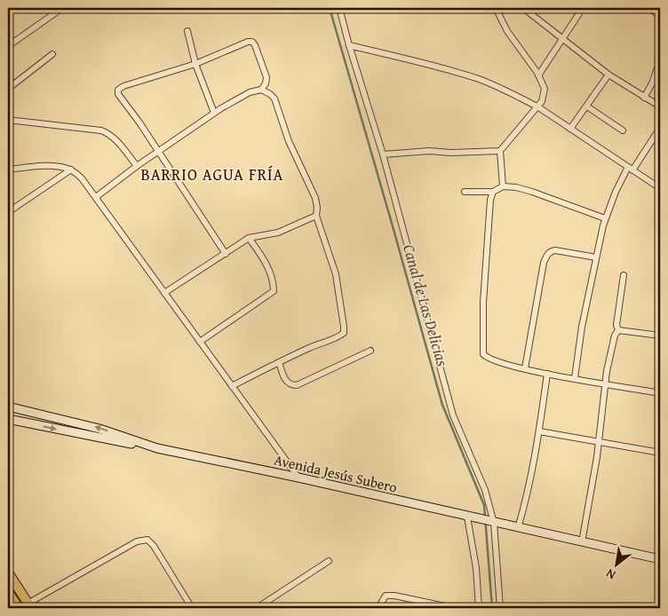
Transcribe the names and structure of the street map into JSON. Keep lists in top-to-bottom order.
{
  "streets": {
    "main road": ["Avenida Jesús Subero"]
  },
  "districts": ["BARRIO AGUA FRÍA"],
  "water": ["Canal de Las Delicias"],
  "north": "bottom left"
}
